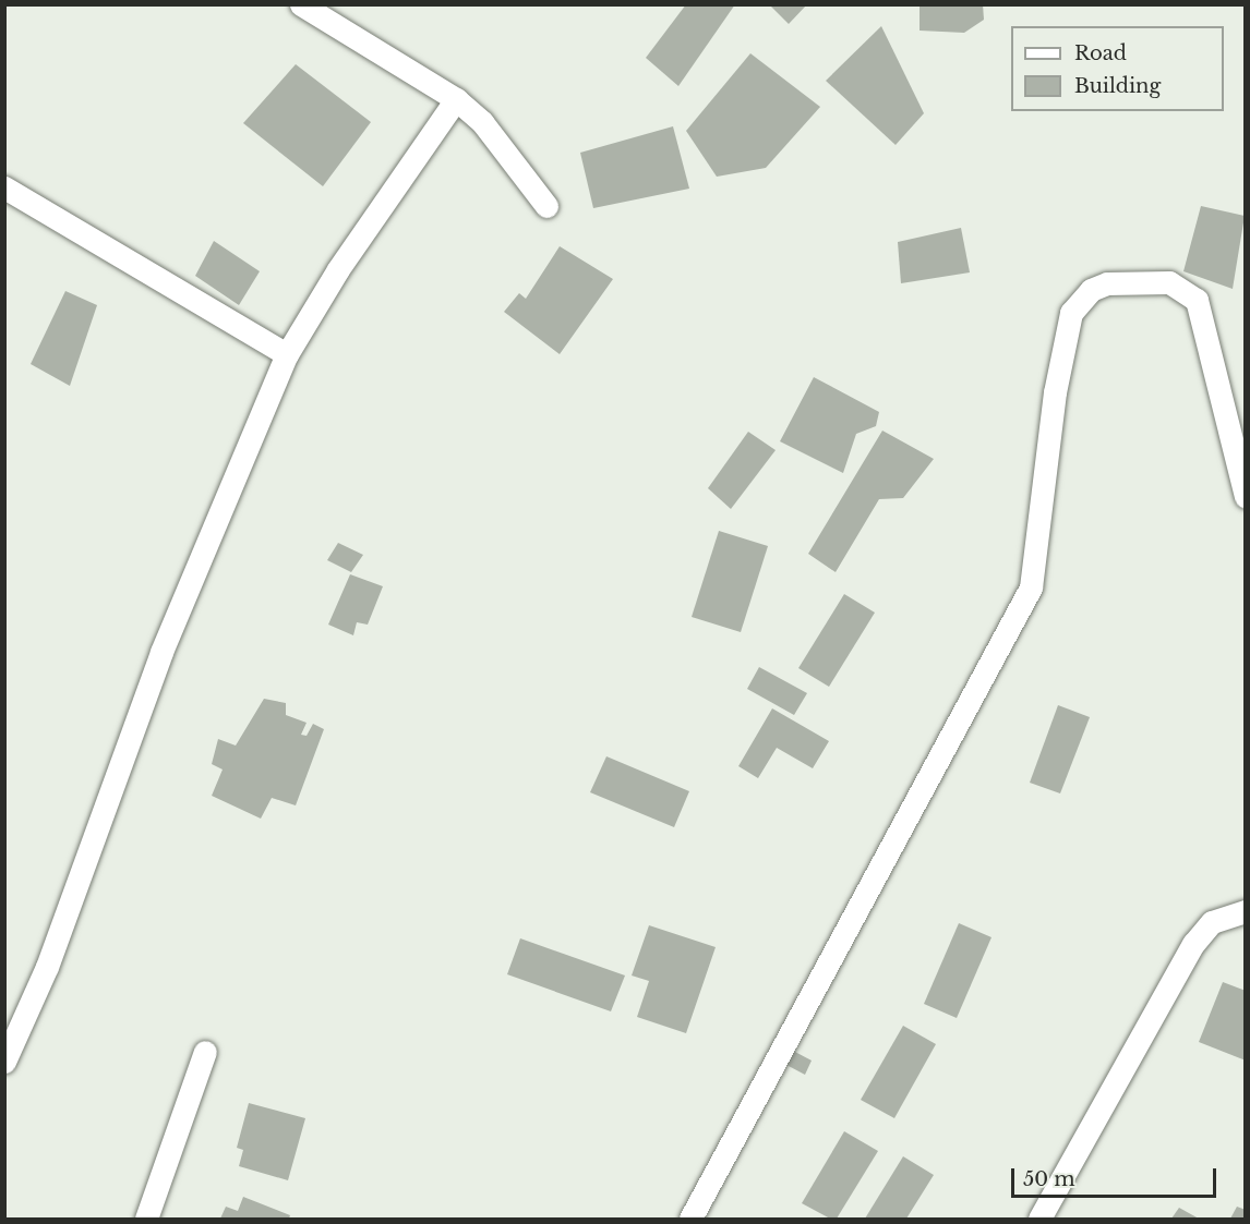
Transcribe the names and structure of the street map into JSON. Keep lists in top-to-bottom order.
{
  "legend": ["Road", "Building"],
  "scale_bar": "50 m"
}
